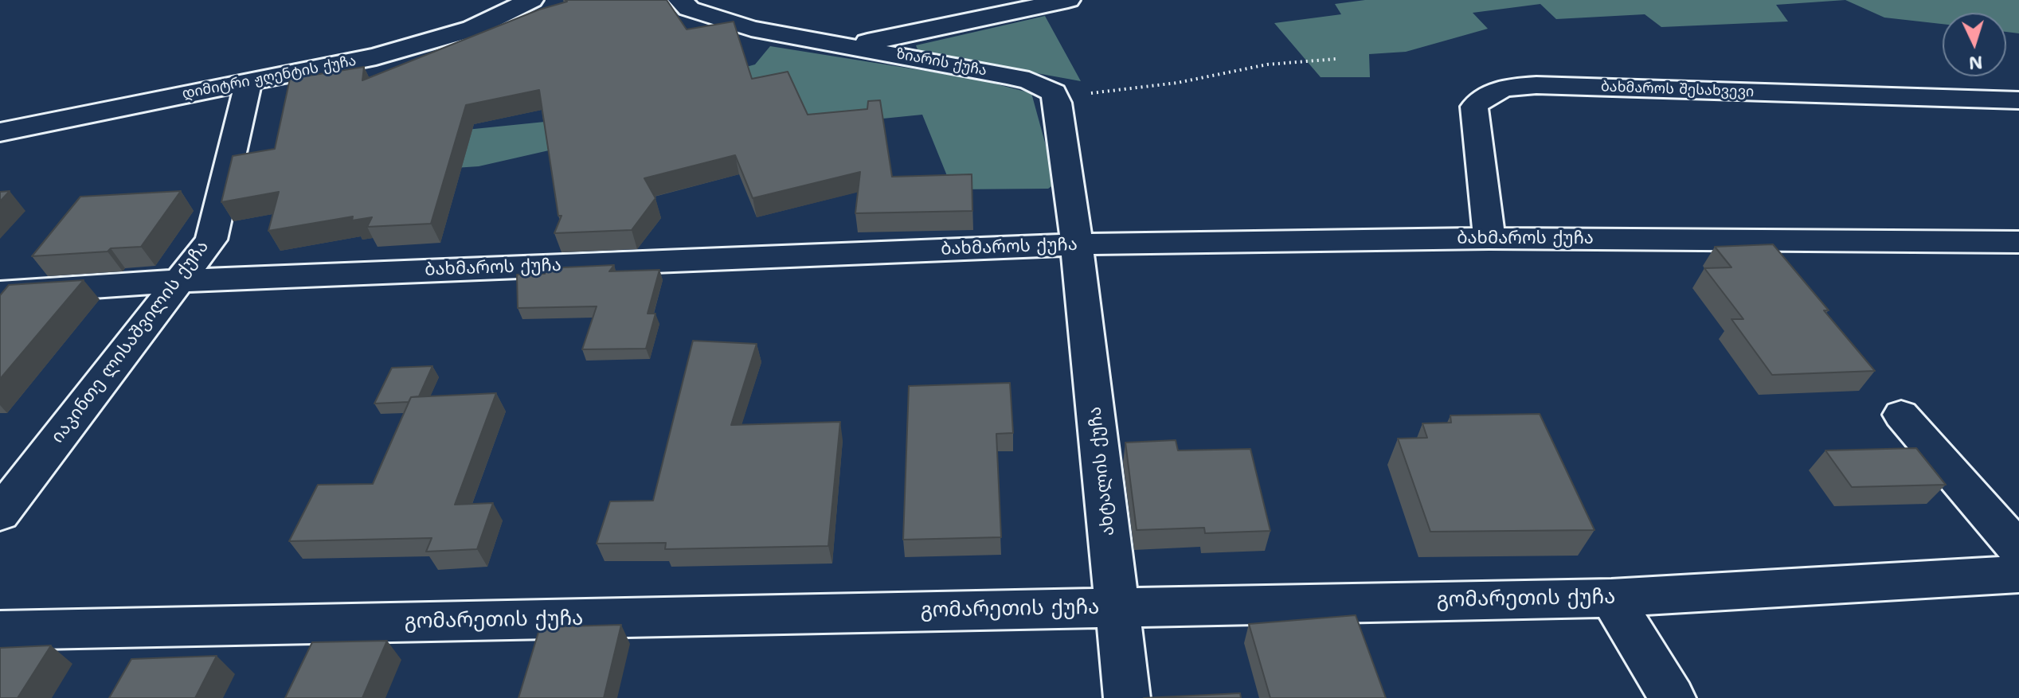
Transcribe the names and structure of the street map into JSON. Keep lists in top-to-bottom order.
{
  "streets": {
    "street": [
      "ზიარის ქუჩა",
      "დიმიტრი ჟღენტის ქუჩა",
      "ბახმაროს შესახვევი",
      "ბახმაროს ქუჩა",
      "იაკინთე ლისაშვილის ქუჩა",
      "ახტალის ქუჩა",
      "გომარეთის ქუჩა"
    ]
  },
  "crossings": [
    ["დიმიტრი ჟღენტის ქუჩა", "იაკინთე ლისაშვილის ქუჩა"],
    ["ბახმაროს შესახვევი", "ბახმაროს ქუჩა"],
    ["ბახმაროს ქუჩა", "იაკინთე ლისაშვილის ქუჩა"],
    ["ბახმაროს ქუჩა", "ახტალის ქუჩა"],
    ["ახტალის ქუჩა", "გომარეთის ქუჩა"]
  ],
  "north": "bottom"
}
